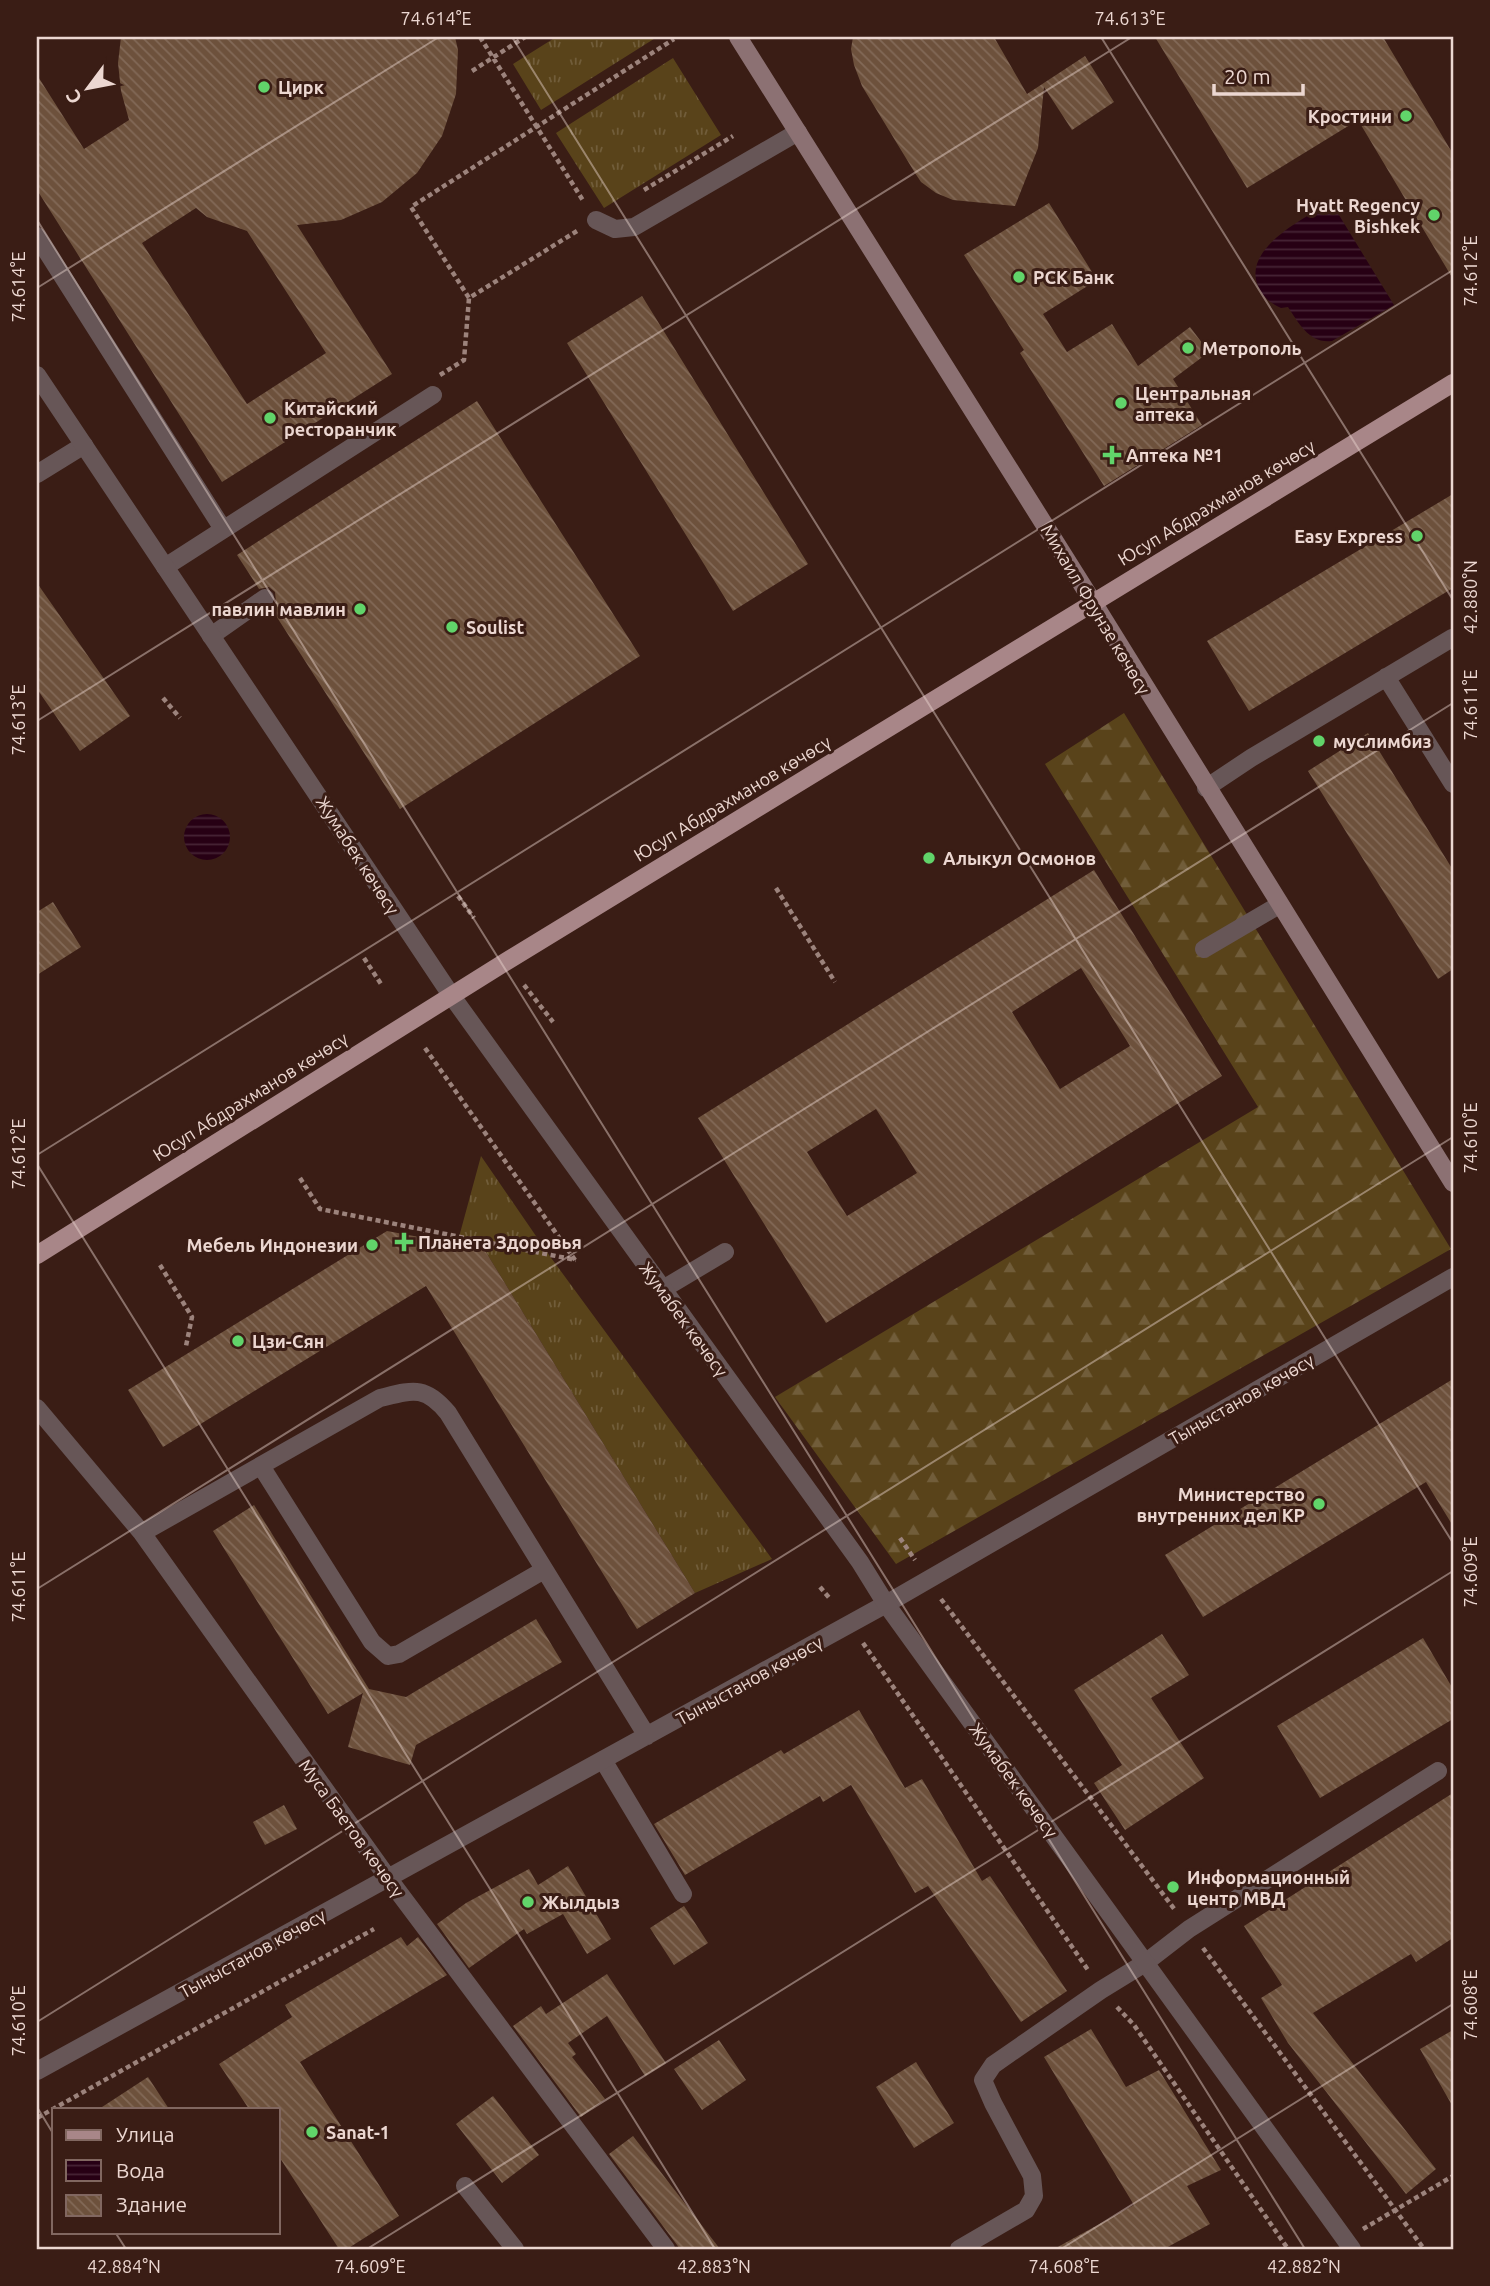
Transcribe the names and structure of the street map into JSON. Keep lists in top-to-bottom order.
{
  "streets": {
    "main road": ["Юсуп Абдрахманов көчөсү", "Михаил Фрунзе көчөсү"],
    "street": ["Жумабек көчөсү", "Тыныстанов көчөсү", "Муса Баетов көчөсү"]
  },
  "crossings": [
    ["Юсуп Абдрахманов көчөсү", "Михаил Фрунзе көчөсү"],
    ["Юсуп Абдрахманов көчөсү", "Жумабек көчөсү"],
    ["Жумабек көчөсү", "Тыныстанов көчөсү"],
    ["Тыныстанов көчөсү", "Муса Баетов көчөсү"]
  ],
  "places": {
    "other": [
      "Цирк",
      "Кростини",
      "Hyatt Regency Bishkek",
      "РСК Банк",
      "Метрополь",
      "Центральная аптека",
      "Китайский ресторанчик",
      "Easy Express",
      "павлин мавлин",
      "Soulist",
      "муслимбиз",
      "Алыкул Осмонов",
      "Мебель Индонезии",
      "Цзи-Сян",
      "Министерство внутренних дел КР",
      "Информационный центр МВД",
      "Жылдыз",
      "Sanat-1"
    ],
    "health": ["Аптека №1", "Планета Здоровья"]
  },
  "legend": ["Улица", "Вода", "Здание"],
  "scale_bar": "20 m",
  "north": "bottom left",
  "coordinates": [
    "74.614°E",
    "74.613°E",
    "74.612°E",
    "42.880°N",
    "74.611°E",
    "74.610°E",
    "74.609°E",
    "74.608°E",
    "42.884°N",
    "42.883°N",
    "42.882°N"
  ]
}
